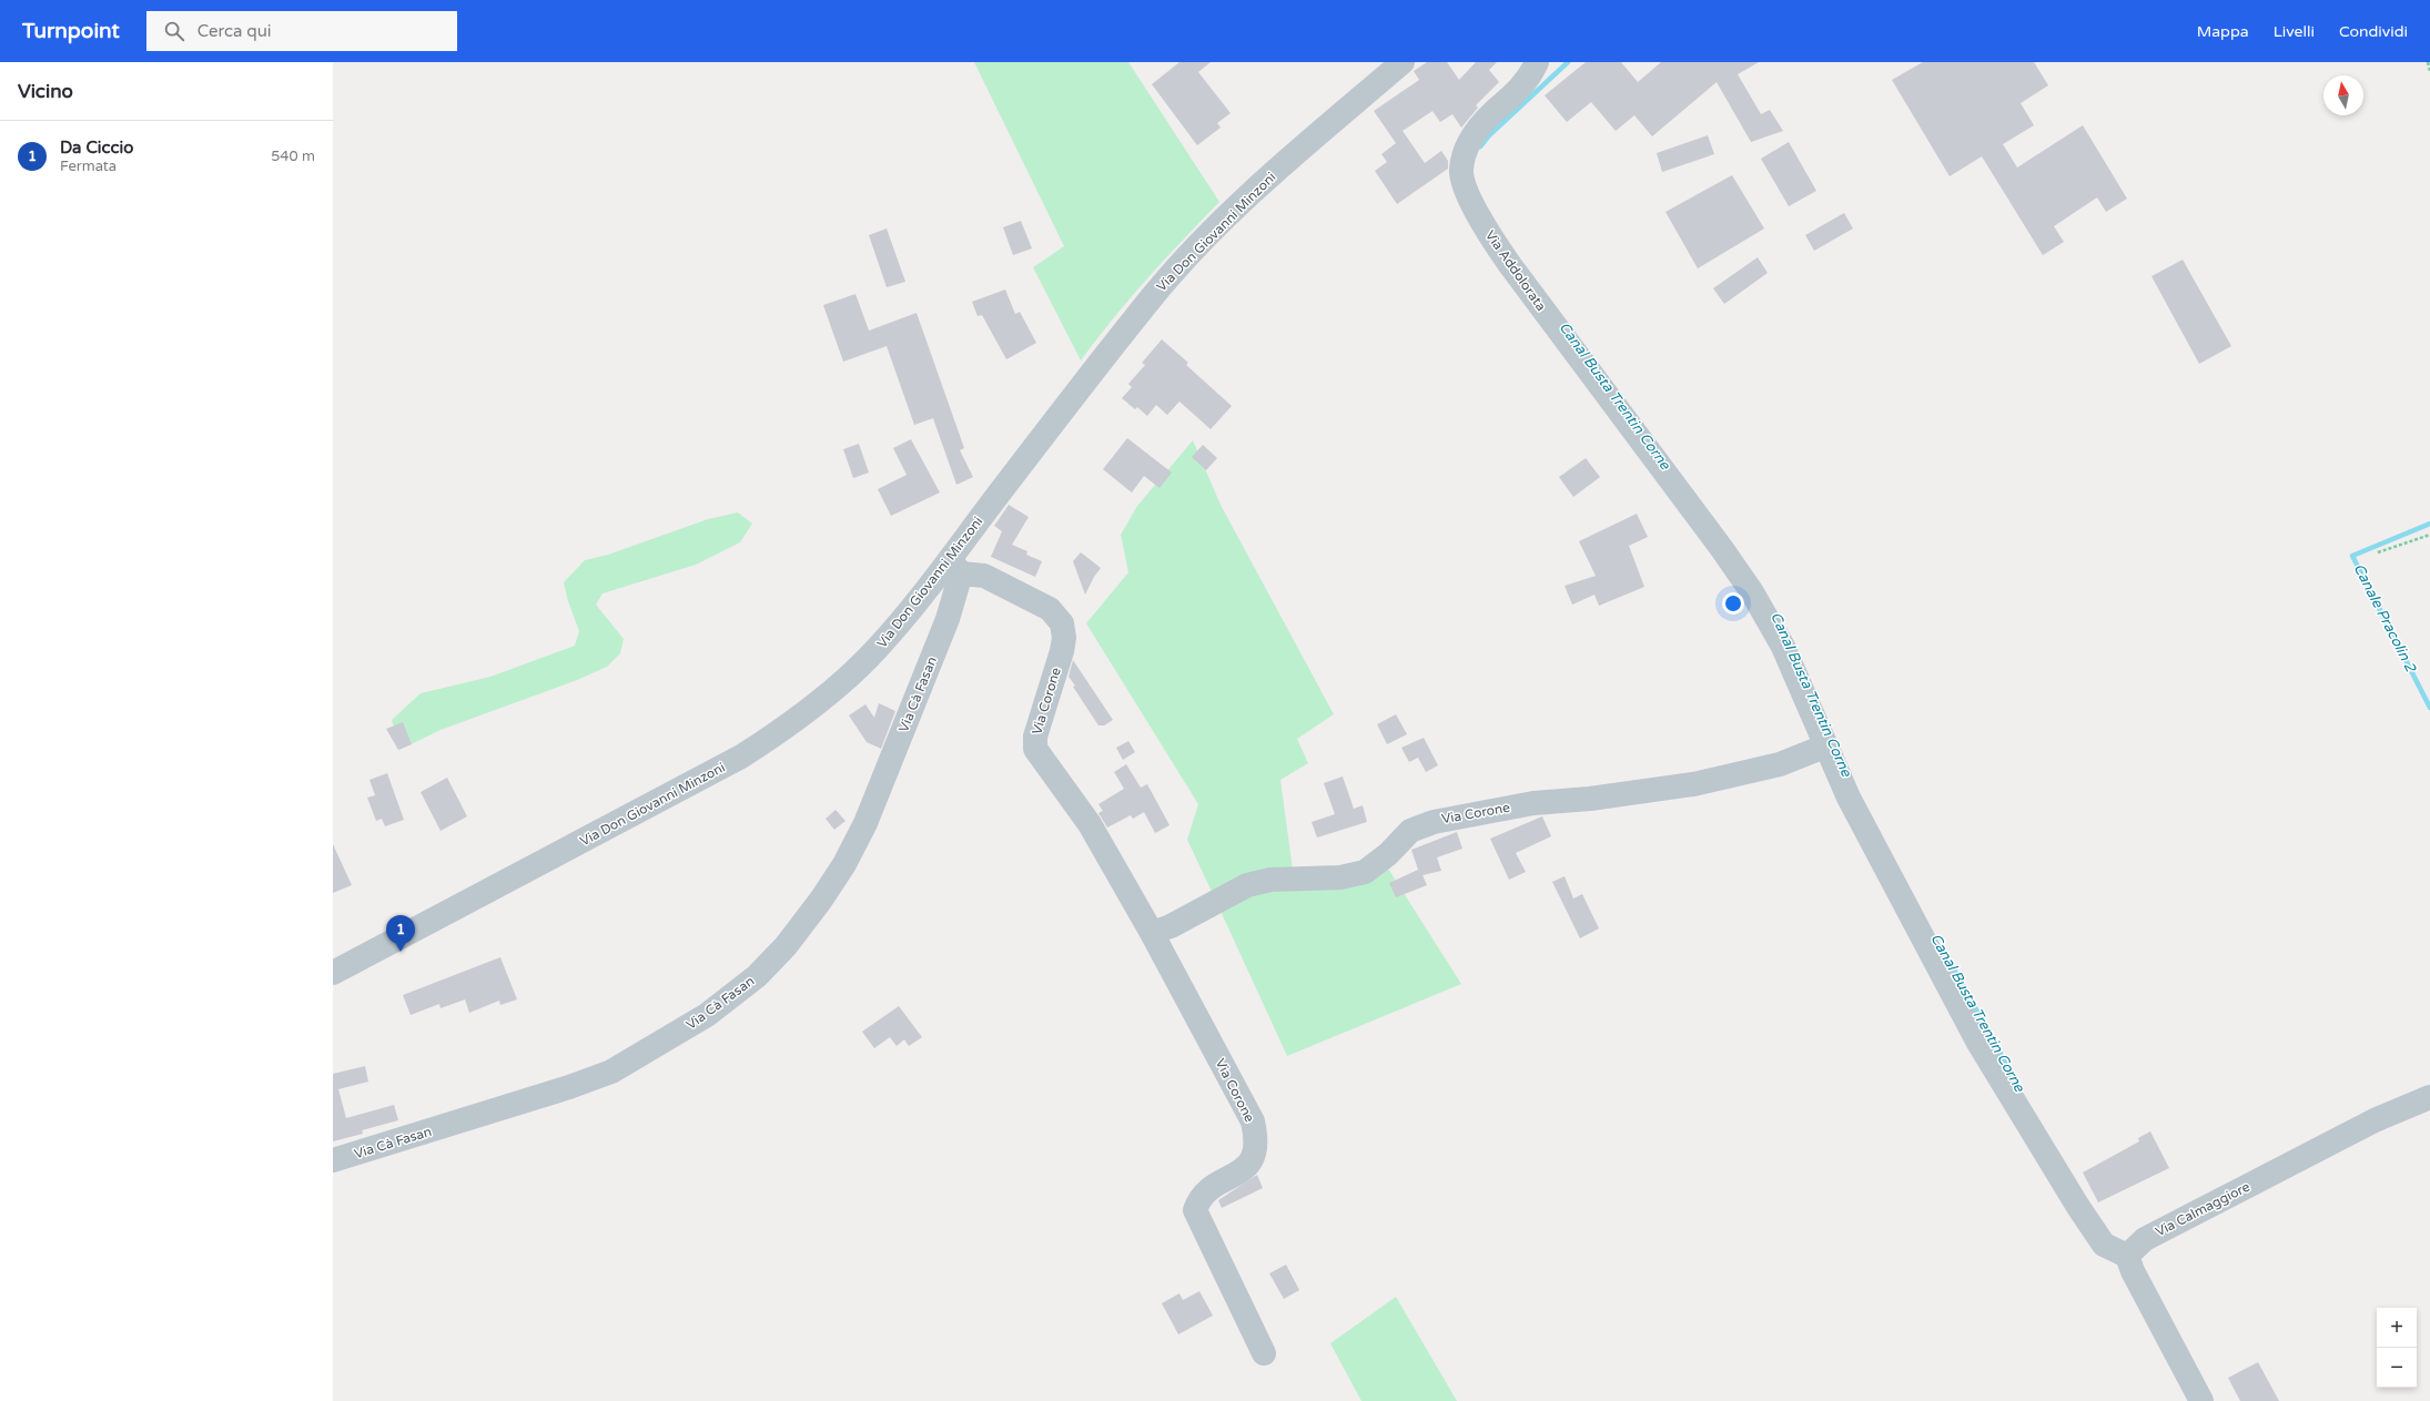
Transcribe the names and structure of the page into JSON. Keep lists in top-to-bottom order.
{
  "streets": {
    "street": [
      "Via Don Giovanni Minzoni",
      "Via Addolorata",
      "Via Cà Fasan",
      "Via Corone",
      "Via Calmaggiore"
    ]
  },
  "crossings": [
    ["Via Don Giovanni Minzoni", "Via Cà Fasan"],
    ["Via Don Giovanni Minzoni", "Via Corone"],
    ["Via Addolorata", "Via Corone"],
    ["Via Addolorata", "Via Calmaggiore"],
    ["Via Cà Fasan", "Via Corone"]
  ],
  "water": ["Canal Busta Trentin Corne", "Canale Pracolin 2"],
  "north": "top",
  "page": {
    "header": "Turnpoint",
    "search": "Cerca qui",
    "nav": ["Mappa", "Livelli", "Condividi"],
    "heading": "Vicino",
    "list": [
      {
        "mark": "1",
        "name": "Da Ciccio",
        "note": "Fermata",
        "value": "540 m"
      }
    ],
    "pins": "1",
    "map_buttons": ["+", "−"]
  }
}
